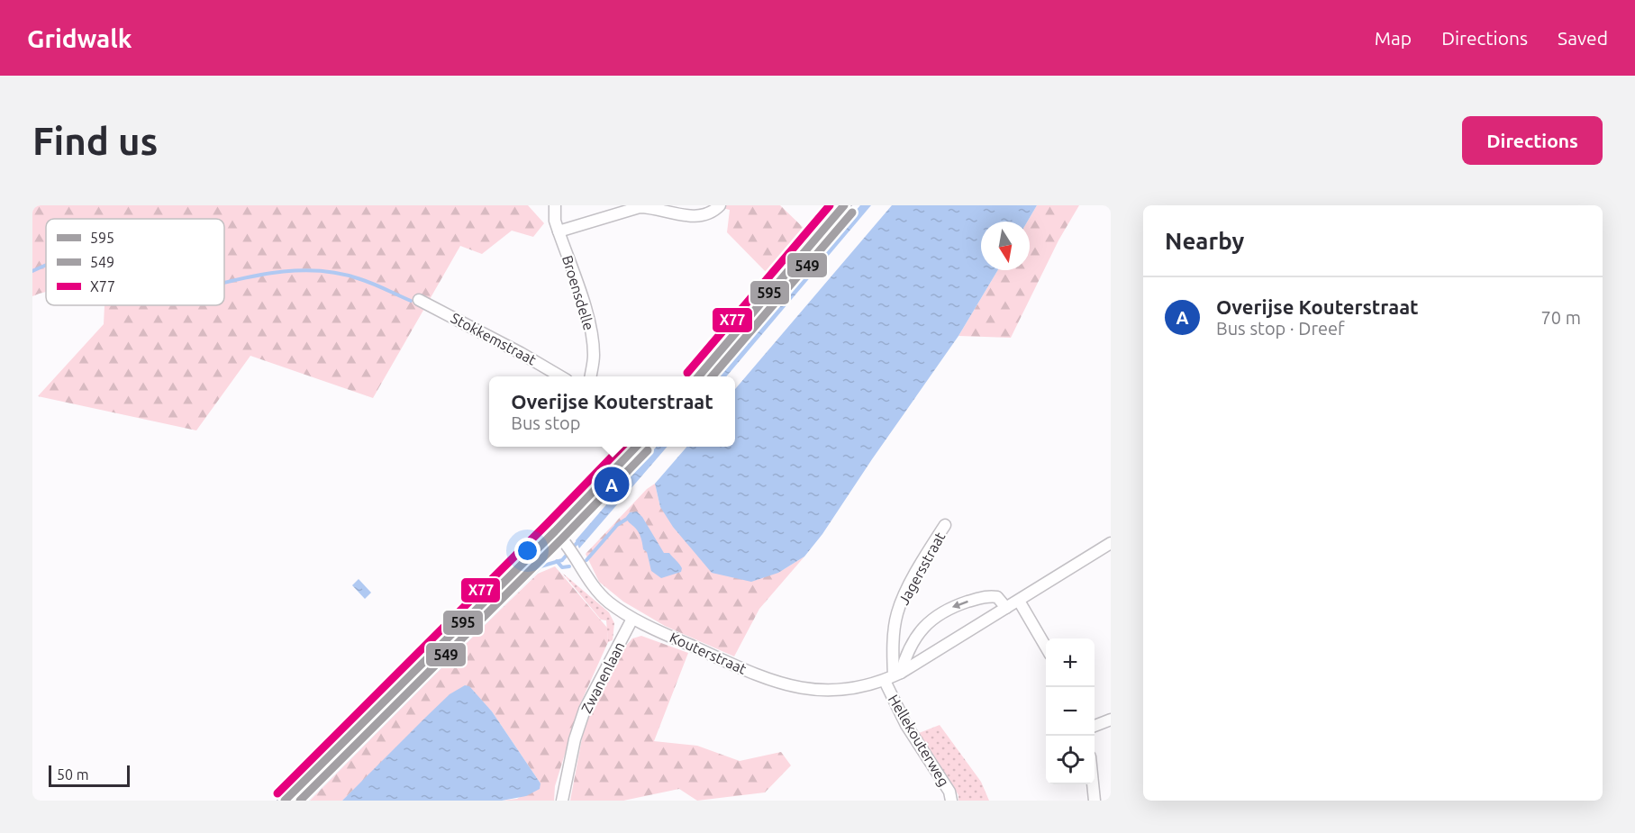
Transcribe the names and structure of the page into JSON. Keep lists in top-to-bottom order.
{
  "streets": {
    "street": [
      "Broensdelle",
      "Stokkemstraat",
      "Jagersstraat",
      "Kouterstraat",
      "Zwanenlaan",
      "Hellekouterweg"
    ]
  },
  "crossings": [
    ["Jagersstraat", "Kouterstraat"],
    ["Jagersstraat", "Hellekouterweg"],
    ["Kouterstraat", "Zwanenlaan"],
    ["Kouterstraat", "Hellekouterweg"]
  ],
  "lines": ["transit line 595", "transit line X77", "transit line 549"],
  "legend": ["595", "549", "X77"],
  "scale_bar": "50 m",
  "north": "bottom",
  "page": {
    "header": "Gridwalk",
    "nav": ["Map", "Directions", "Saved"],
    "buttons": "Directions",
    "title": "Find us",
    "heading": "Nearby",
    "list": [
      {
        "mark": "A",
        "name": "Overijse Kouterstraat",
        "note": "Bus stop · Dreef",
        "value": "70 m"
      }
    ],
    "popup": ["Overijse Kouterstraat", "Bus stop"],
    "pins": "A",
    "map_buttons": ["+", "−"],
    "scale": "50 m"
  }
}
